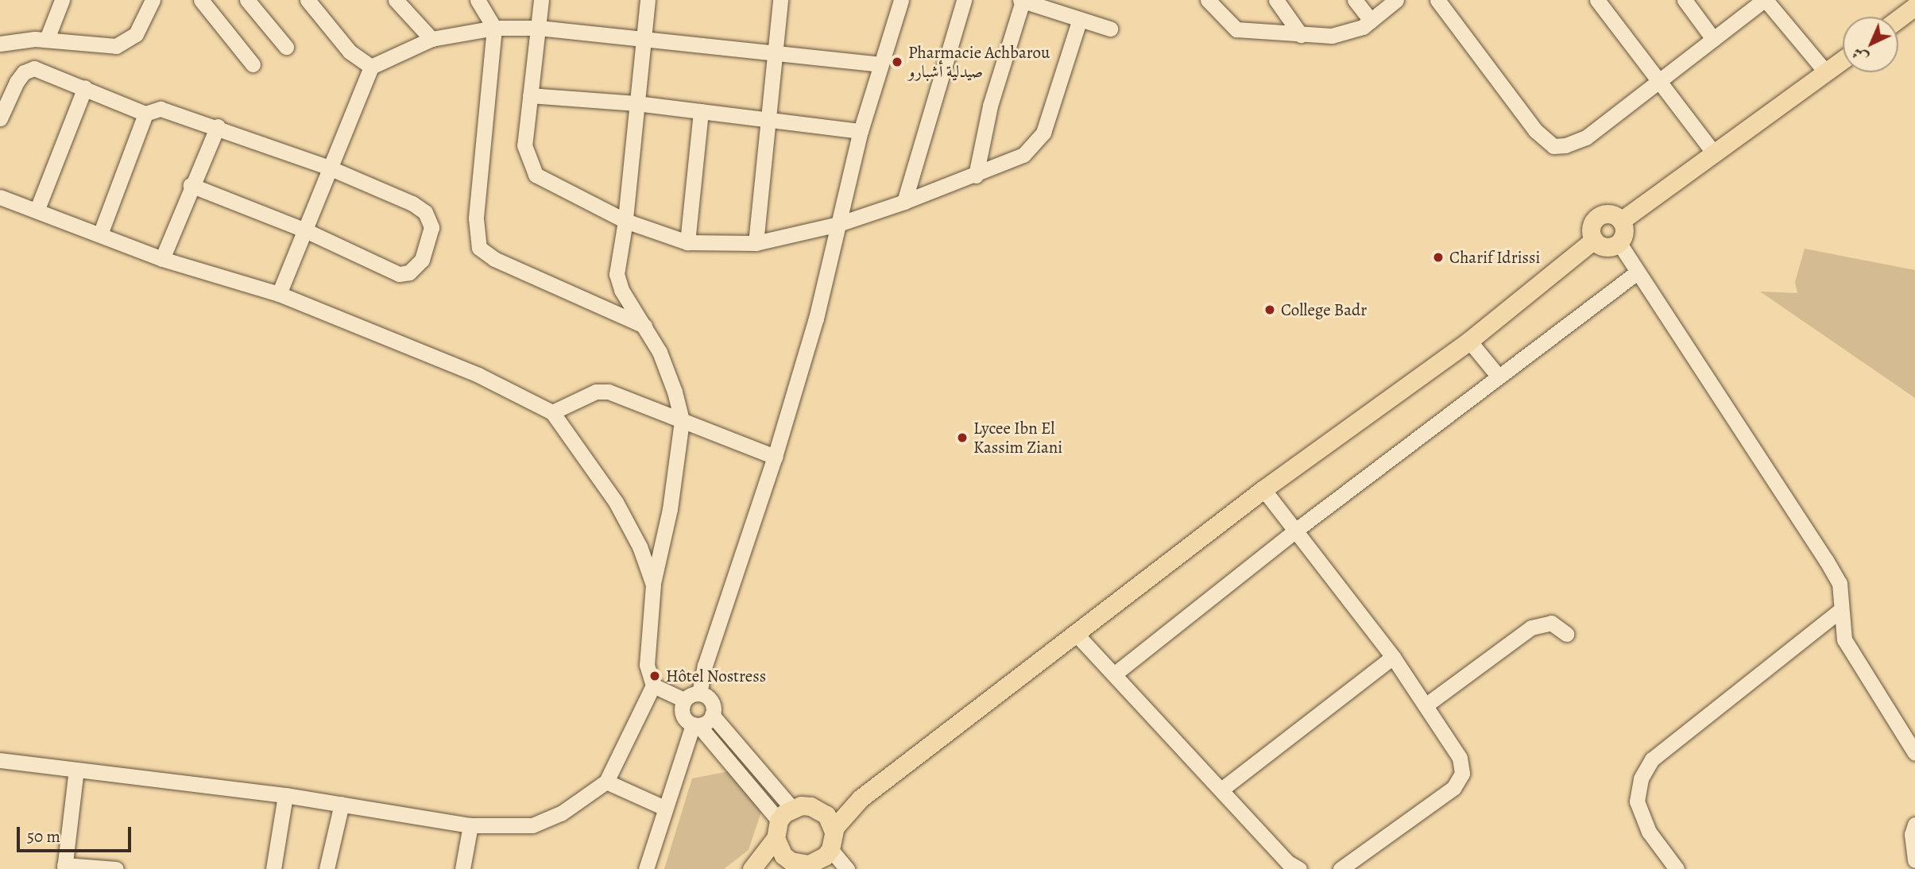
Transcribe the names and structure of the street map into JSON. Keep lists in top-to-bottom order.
{
  "places": [
    "Pharmacie Achbarou صيدلية أشبارو",
    "Charif Idrissi",
    "College Badr",
    "Lycee Ibn El Kassim Ziani",
    "Hôtel Nostress"
  ],
  "scale_bar": "50 m",
  "north": "bottom left"
}
